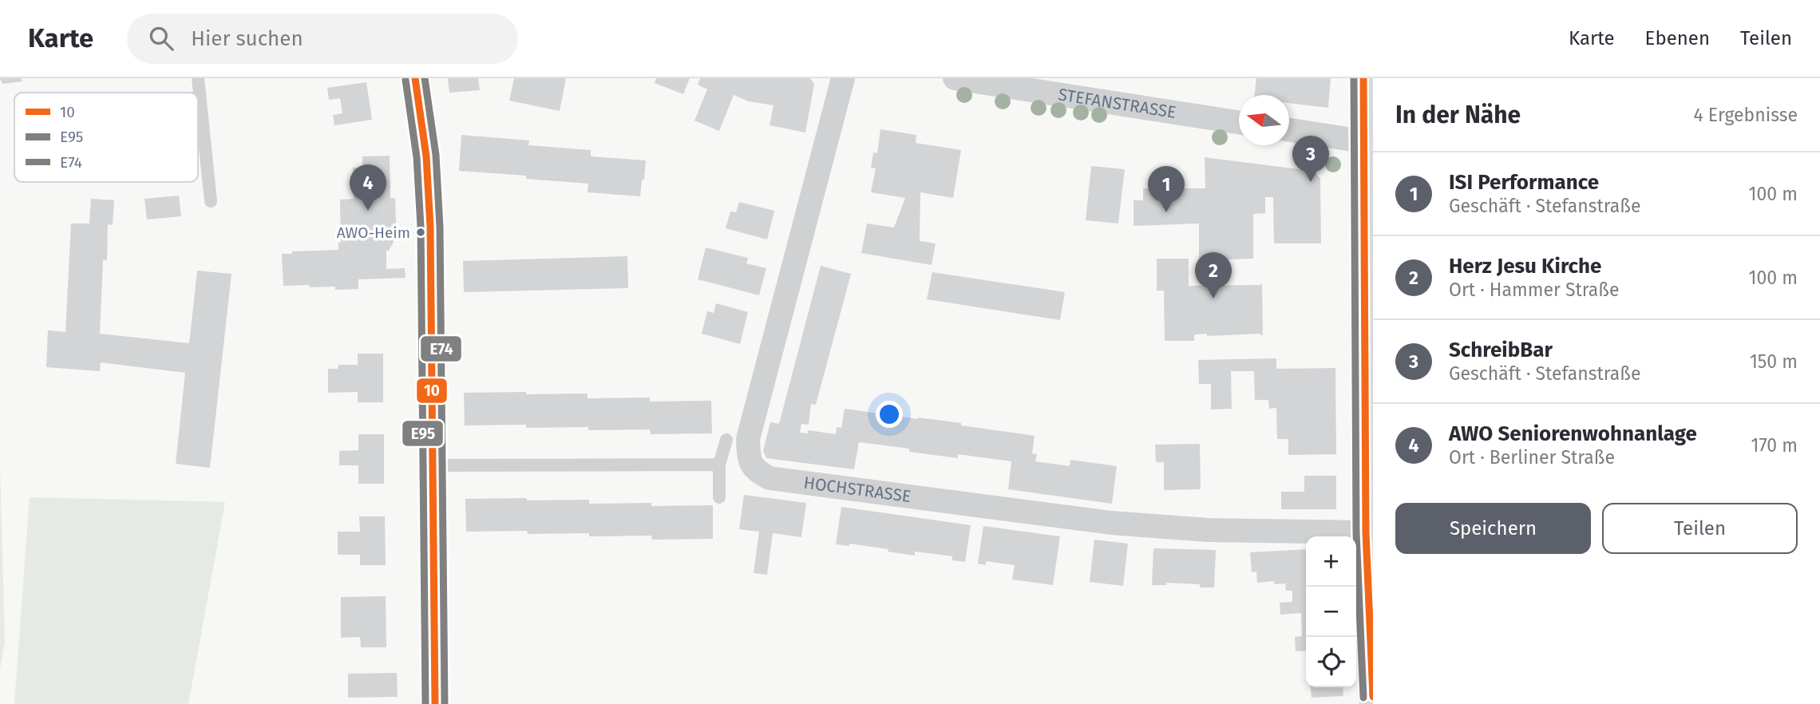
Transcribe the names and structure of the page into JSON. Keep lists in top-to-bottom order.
{
  "streets": {
    "street": ["STEFANSTRASSE", "HOCHSTRASSE"]
  },
  "places": ["AWO-Heim"],
  "lines": ["transit line 10", "transit line E95", "transit line E74"],
  "legend": ["10", "E95", "E74"],
  "north": "left",
  "page": {
    "header": "Karte",
    "search": "Hier suchen",
    "nav": ["Karte", "Ebenen", "Teilen"],
    "heading": ["In der Nähe", "4 Ergebnisse"],
    "pins": [
      "3",
      "4",
      "1",
      "2"
    ],
    "list": [
      {
        "mark": "1",
        "name": "ISI Performance",
        "note": "Geschäft · Stefanstraße",
        "value": "100 m"
      },
      {
        "mark": "2",
        "name": "Herz Jesu Kirche",
        "note": "Ort · Hammer Straße",
        "value": "100 m"
      },
      {
        "mark": "3",
        "name": "SchreibBar",
        "note": "Geschäft · Stefanstraße",
        "value": "150 m"
      },
      {
        "mark": "4",
        "name": "AWO Seniorenwohnanlage",
        "note": "Ort · Berliner Straße",
        "value": "170 m"
      }
    ],
    "buttons": ["Speichern", "Teilen"],
    "map_buttons": ["+", "−"]
  }
}
